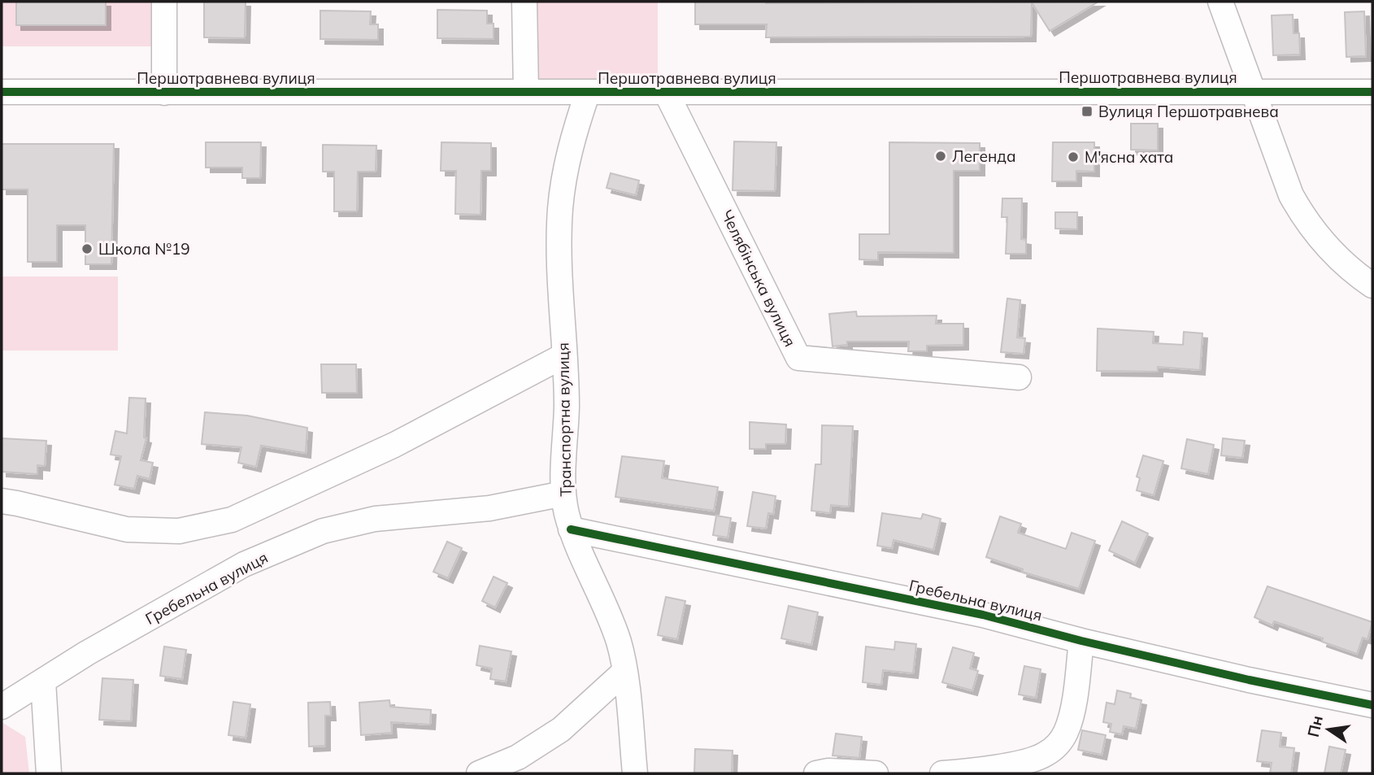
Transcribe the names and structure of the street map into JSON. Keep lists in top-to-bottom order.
{
  "streets": {
    "street": [
      "Першотравнева вулиця",
      "Челябінська вулиця",
      "Транспортна вулиця",
      "Гребельна вулиця"
    ]
  },
  "crossings": [
    ["Першотравнева вулиця", "Челябінська вулиця"],
    ["Першотравнева вулиця", "Транспортна вулиця"],
    ["Транспортна вулиця", "Гребельна вулиця"]
  ],
  "places": {
    "transit": ["Вулиця Першотравнева"],
    "other": ["Легенда", "М'ясна хата", "Школа №19"]
  },
  "north": "left"
}
